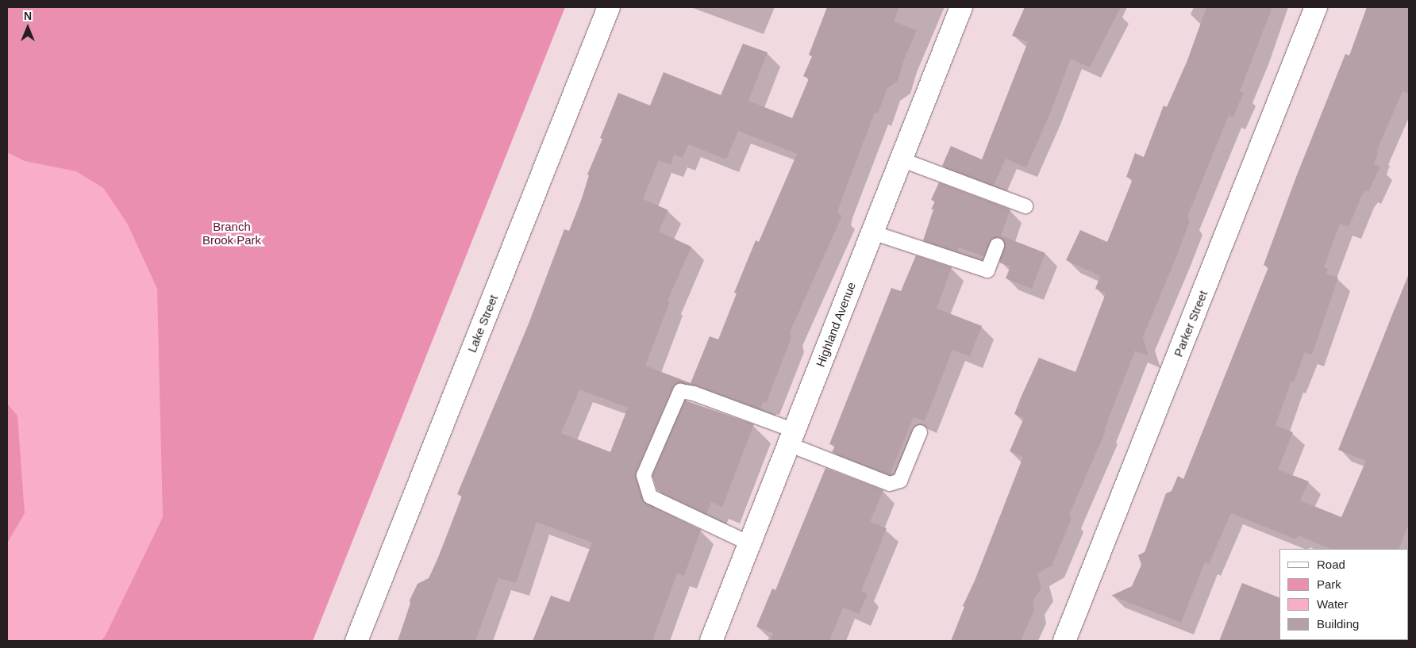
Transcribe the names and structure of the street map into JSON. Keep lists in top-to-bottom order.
{
  "streets": {
    "street": ["Lake Street", "Parker Street", "Highland Avenue"]
  },
  "parks": ["Branch Brook Park"],
  "legend": [
    "Road",
    "Park",
    "Water",
    "Building"
  ],
  "north": "top"
}
